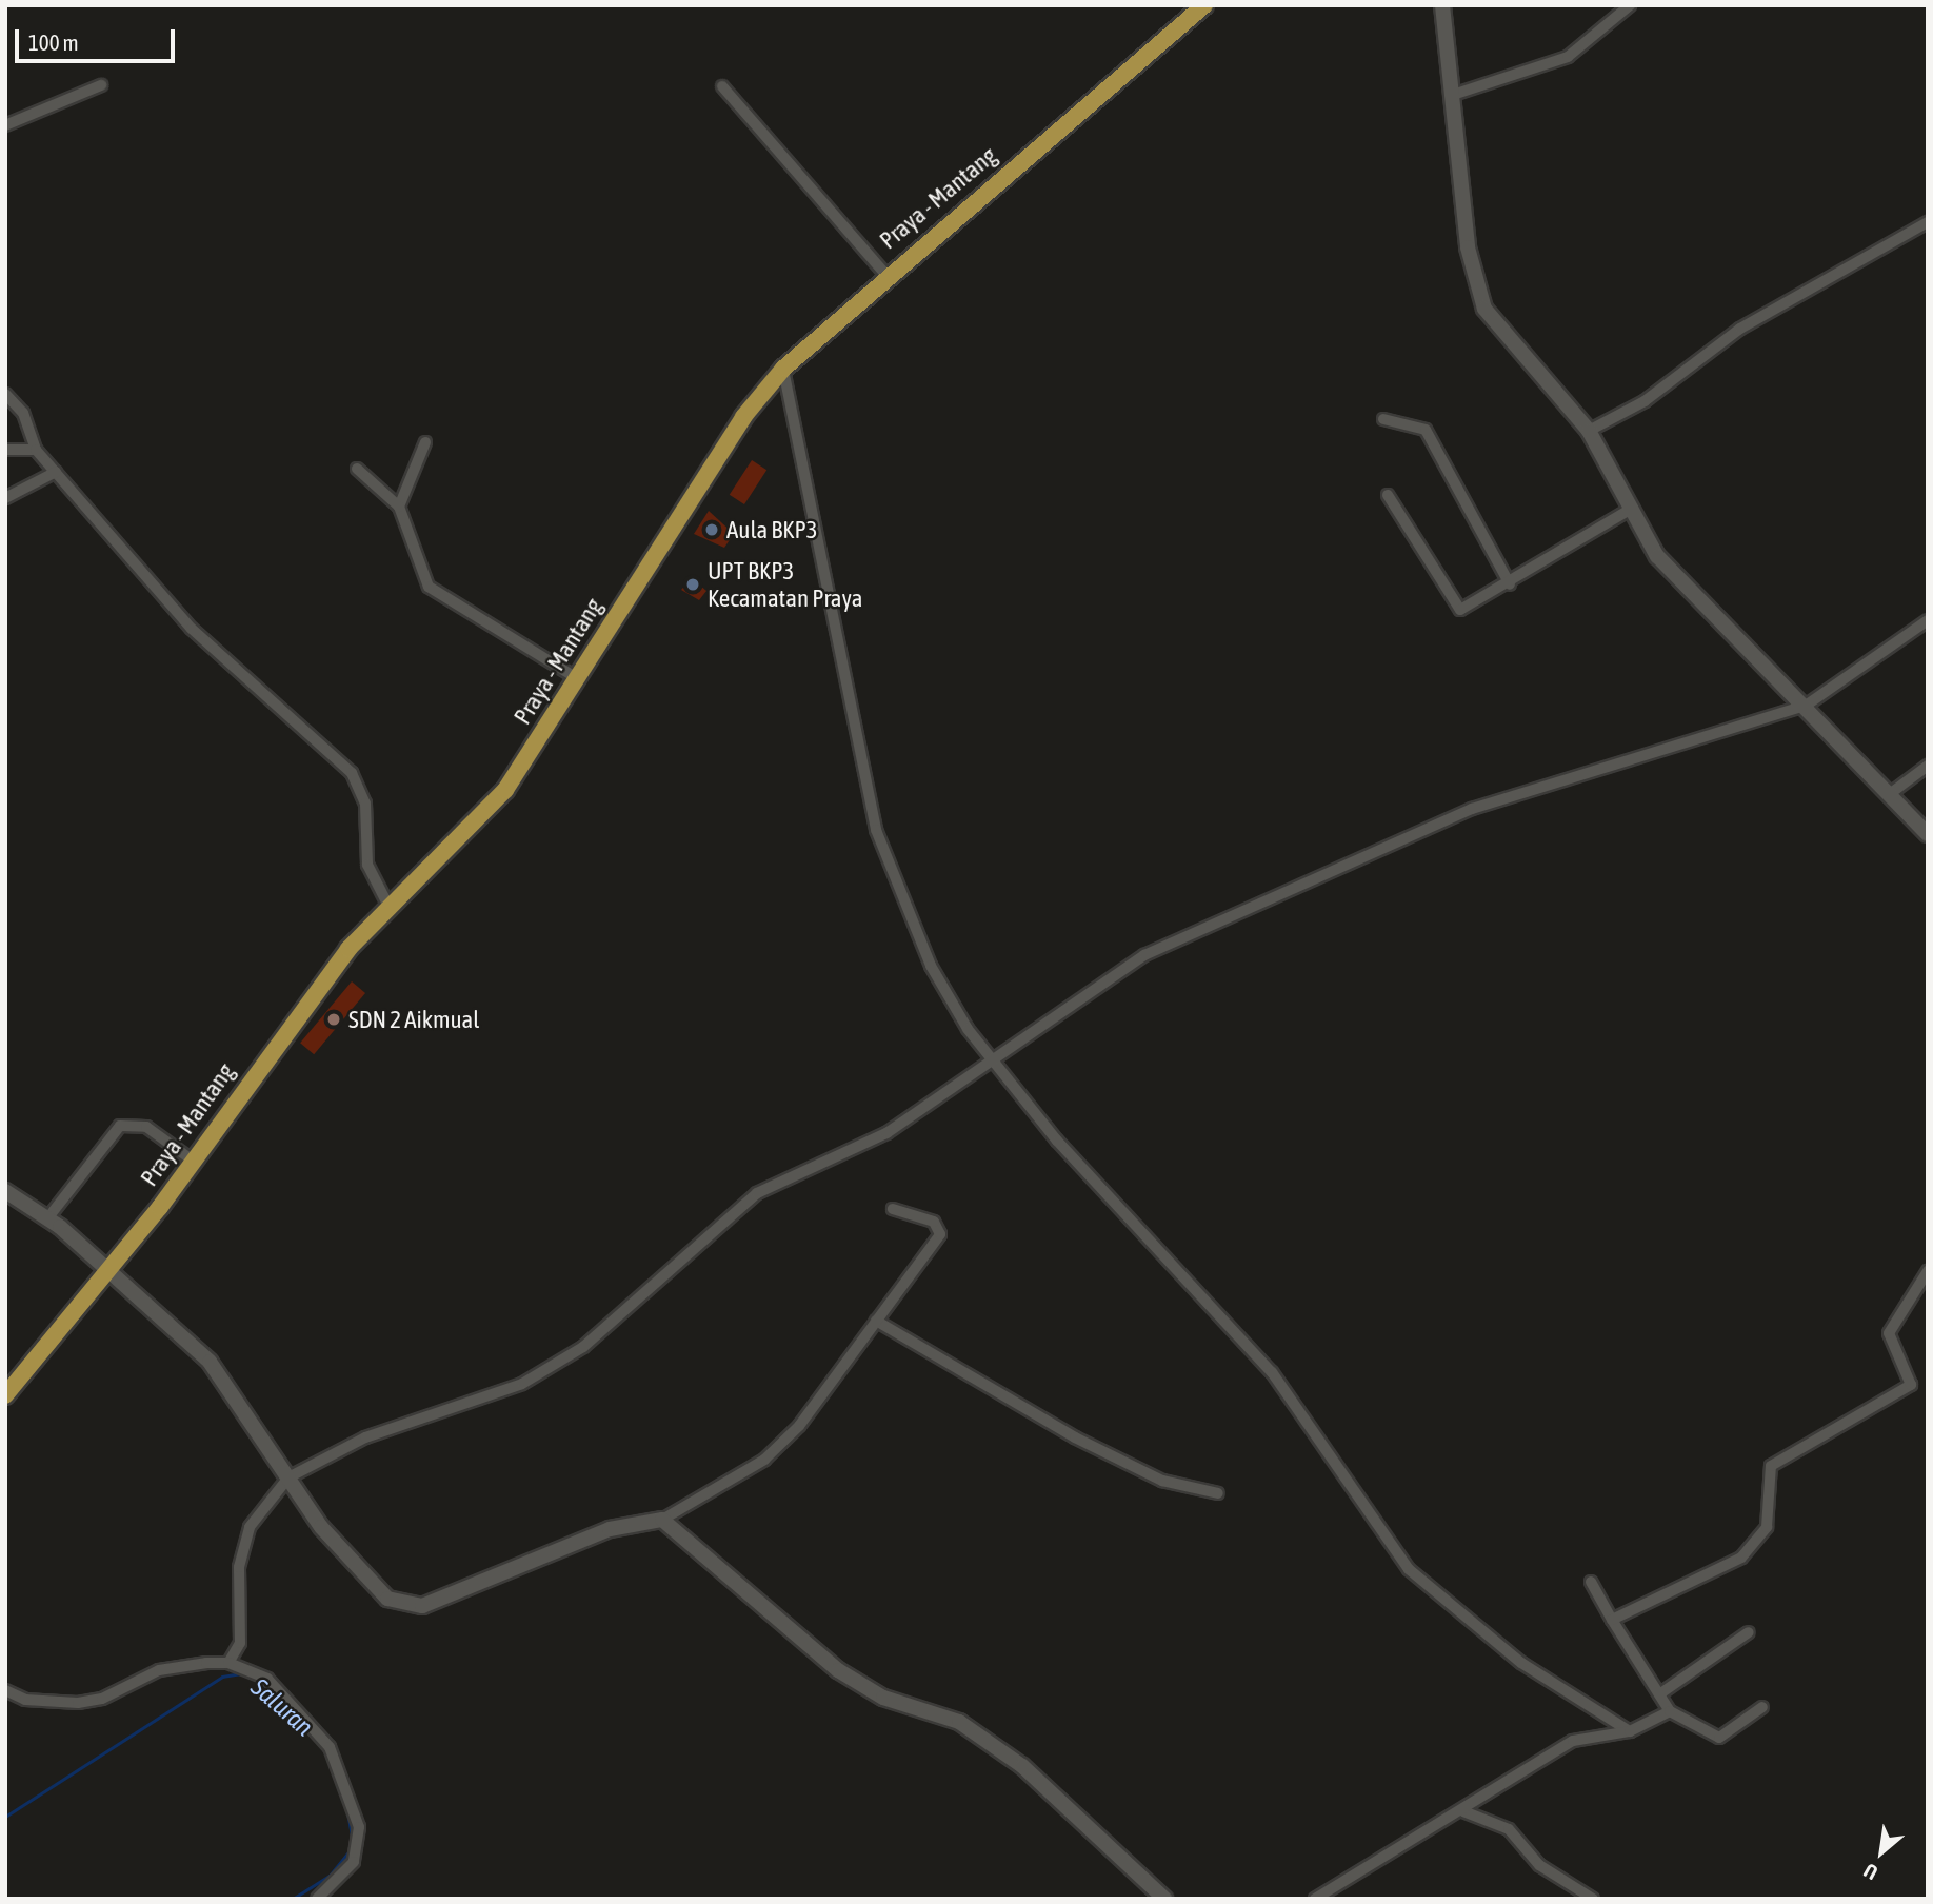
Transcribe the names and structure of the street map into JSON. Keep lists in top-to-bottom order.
{
  "streets": {
    "main road": ["Praya - Mantang"]
  },
  "water": ["Saluran"],
  "places": ["Aula BKP3", "UPT BKP3 Kecamatan Praya", "SDN 2 Aikmual"],
  "scale_bar": "100 m",
  "north": "bottom left"
}
